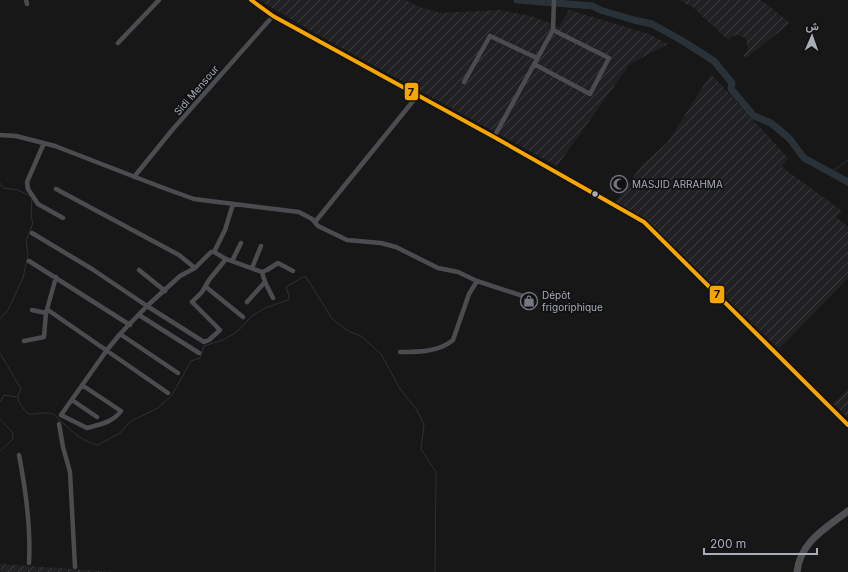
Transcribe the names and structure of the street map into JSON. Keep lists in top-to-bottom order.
{
  "streets": {
    "street": ["Sidi Mensour"]
  },
  "places": {
    "mosque": ["MASJID ARRAHMA"],
    "shop": ["Dépôt frigoriphique"]
  },
  "lines": ["transit line 7"],
  "scale_bar": "200 m",
  "north": "top"
}
